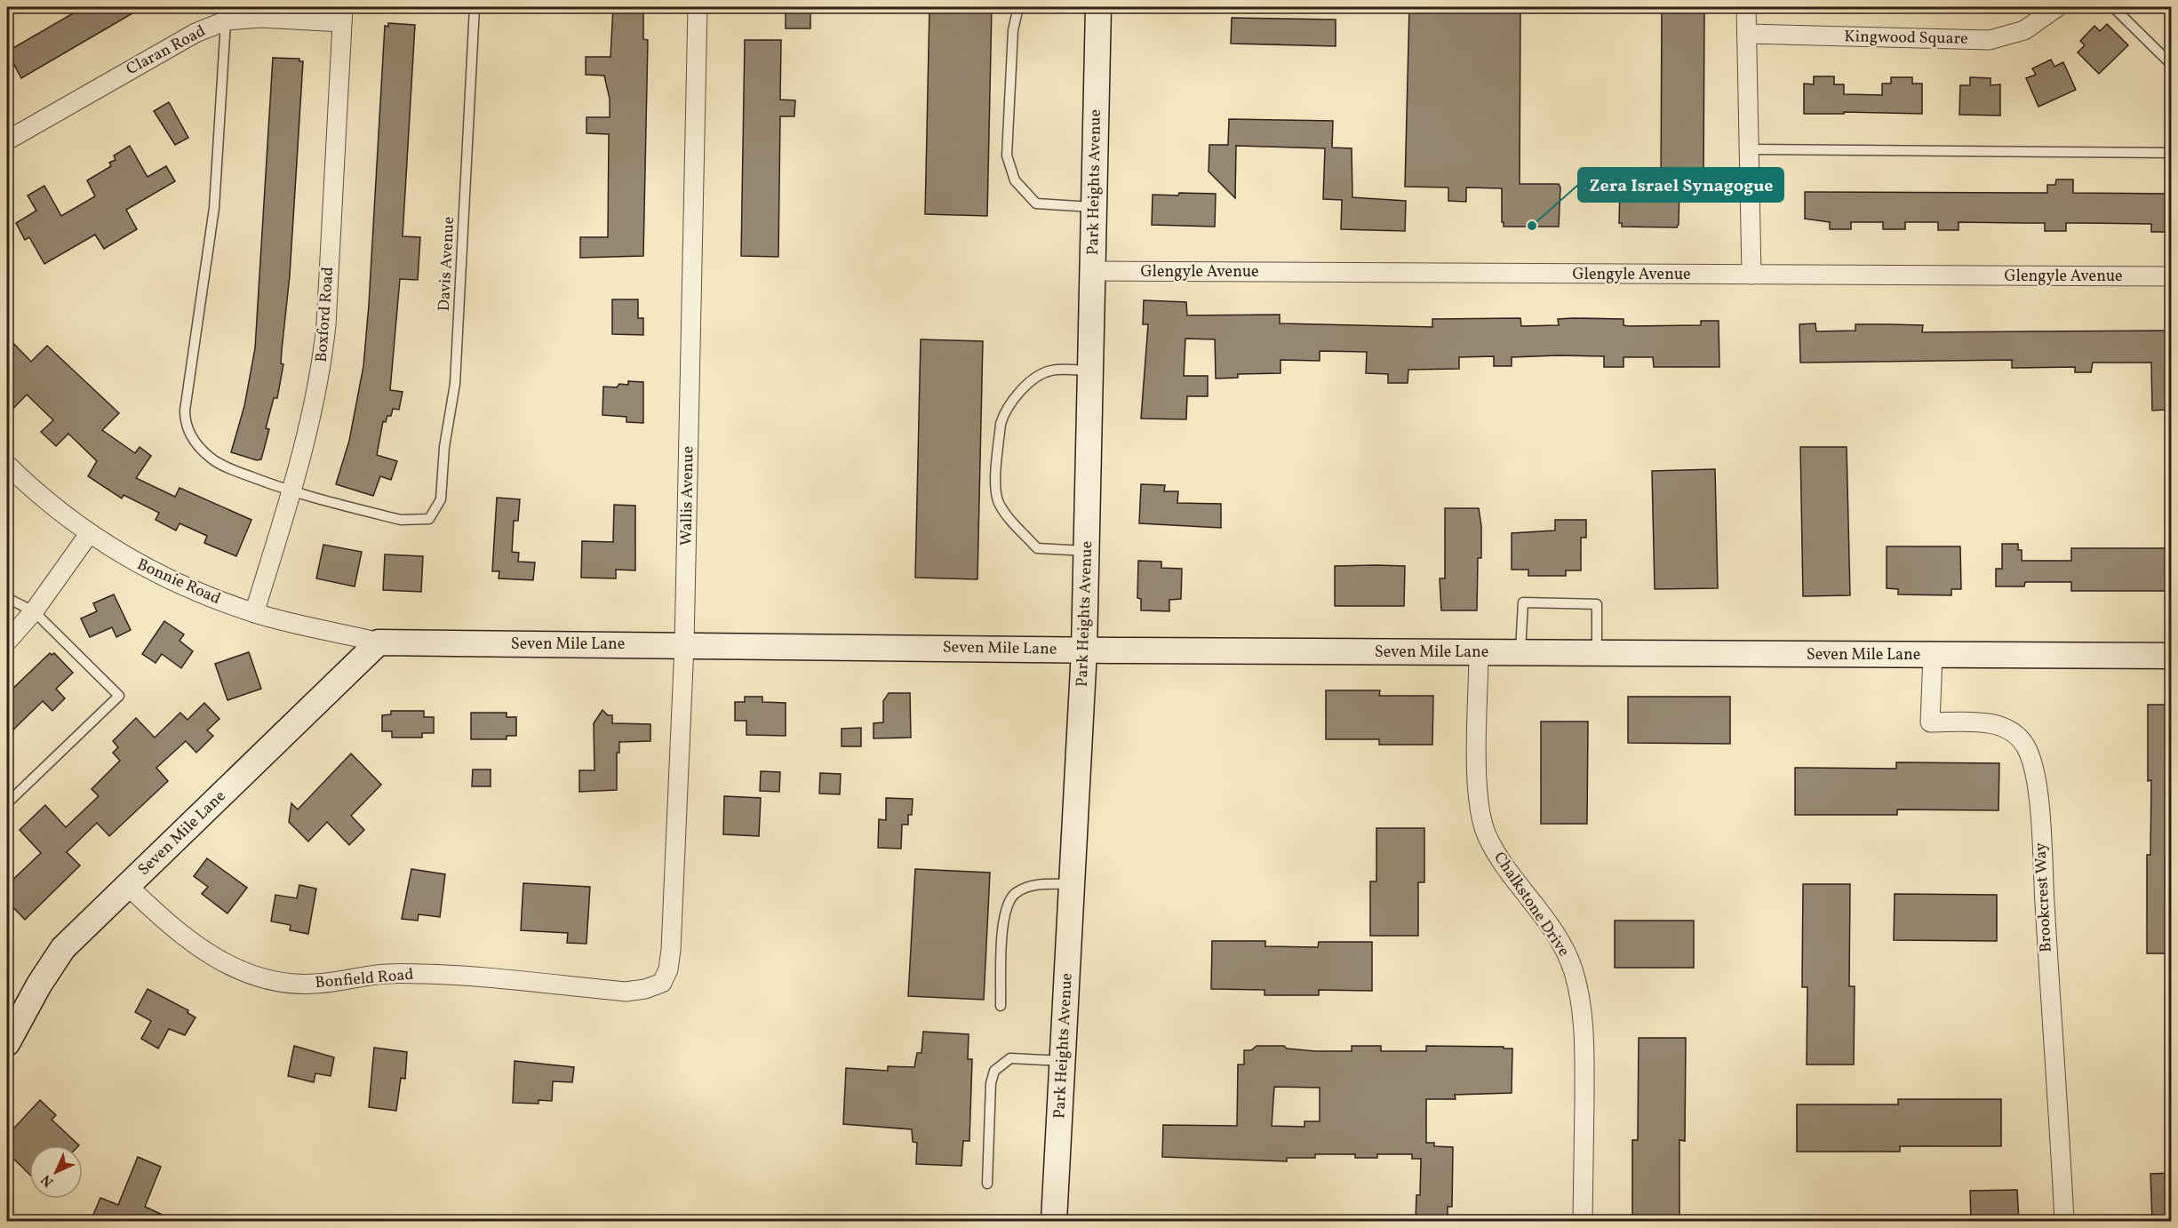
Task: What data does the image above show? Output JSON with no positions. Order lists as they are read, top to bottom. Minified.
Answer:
{"streets":{"street":["Kingwood Square","Claran Road","Park Heights Avenue","Glengyle Avenue","Boxford Road","Wallis Avenue","Bonnie Road","Seven Mile Lane","Brookcrest Way","Chalkstone Drive","Bonfield Road"],"lane":["Davis Avenue"]},"crossings":[["Claran Road","Boxford Road"],["Park Heights Avenue","Glengyle Avenue"],["Park Heights Avenue","Seven Mile Lane"],["Davis Avenue","Boxford Road"],["Boxford Road","Bonnie Road"],["Wallis Avenue","Seven Mile Lane"],["Wallis Avenue","Bonfield Road"],["Bonnie Road","Seven Mile Lane"],["Seven Mile Lane","Brookcrest Way"],["Seven Mile Lane","Chalkstone Drive"],["Seven Mile Lane","Bonfield Road"]],"places":["Zera Israel Synagogue"],"north":"bottom left"}
